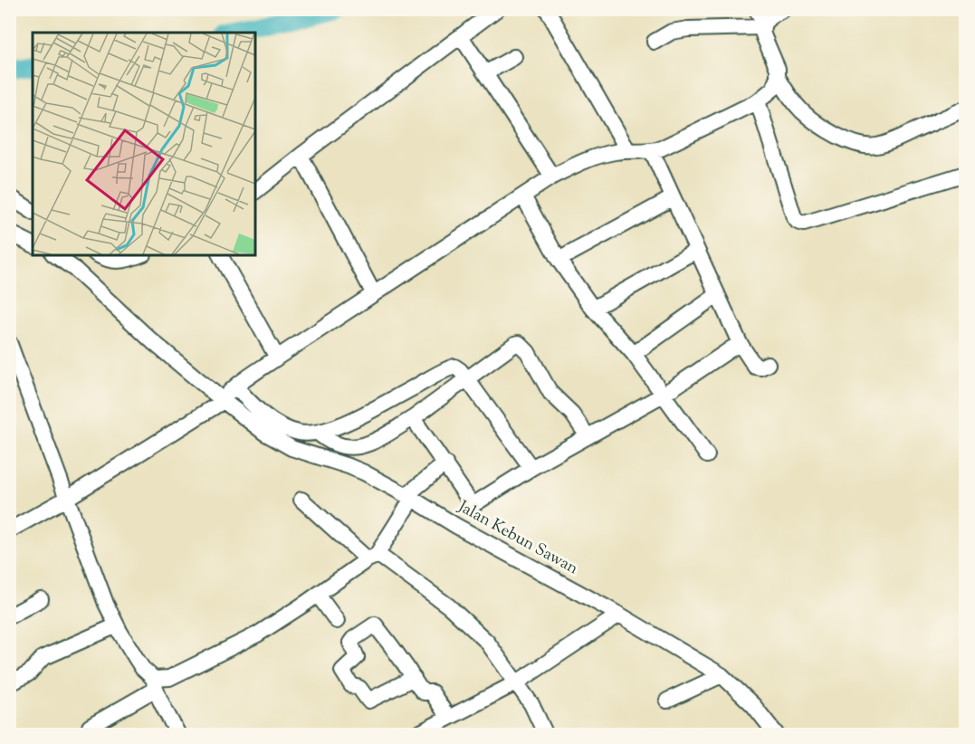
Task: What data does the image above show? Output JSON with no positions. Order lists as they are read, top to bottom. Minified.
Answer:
{"streets":{"street":["Jalan Kebun Sawan"]}}
